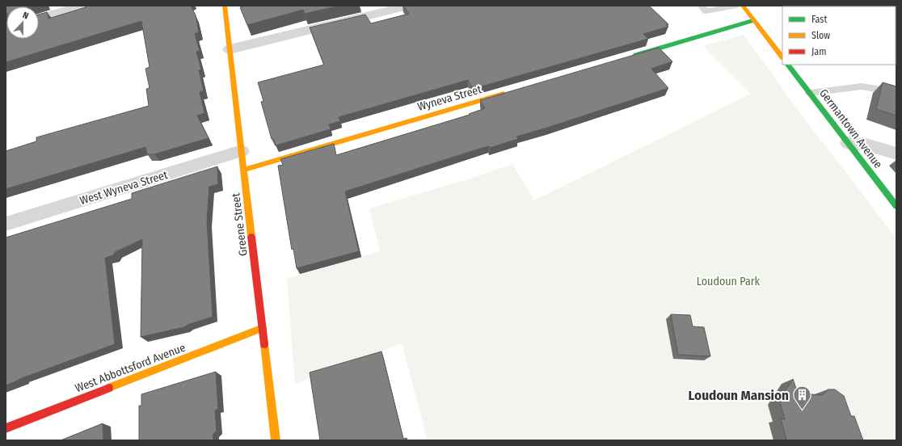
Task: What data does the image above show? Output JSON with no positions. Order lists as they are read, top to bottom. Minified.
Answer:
{"streets":{"street":["Wyneva Street","Germantown Avenue","West Wyneva Street","Greene Street","West Abbottsford Avenue"]},"crossings":[["Wyneva Street","Greene Street"],["West Wyneva Street","Greene Street"],["Greene Street","West Abbottsford Avenue"]],"parks":["Loudoun Park"],"places":{"building":["Loudoun Mansion"]},"legend":["Fast","Slow","Jam"],"north":"top"}
